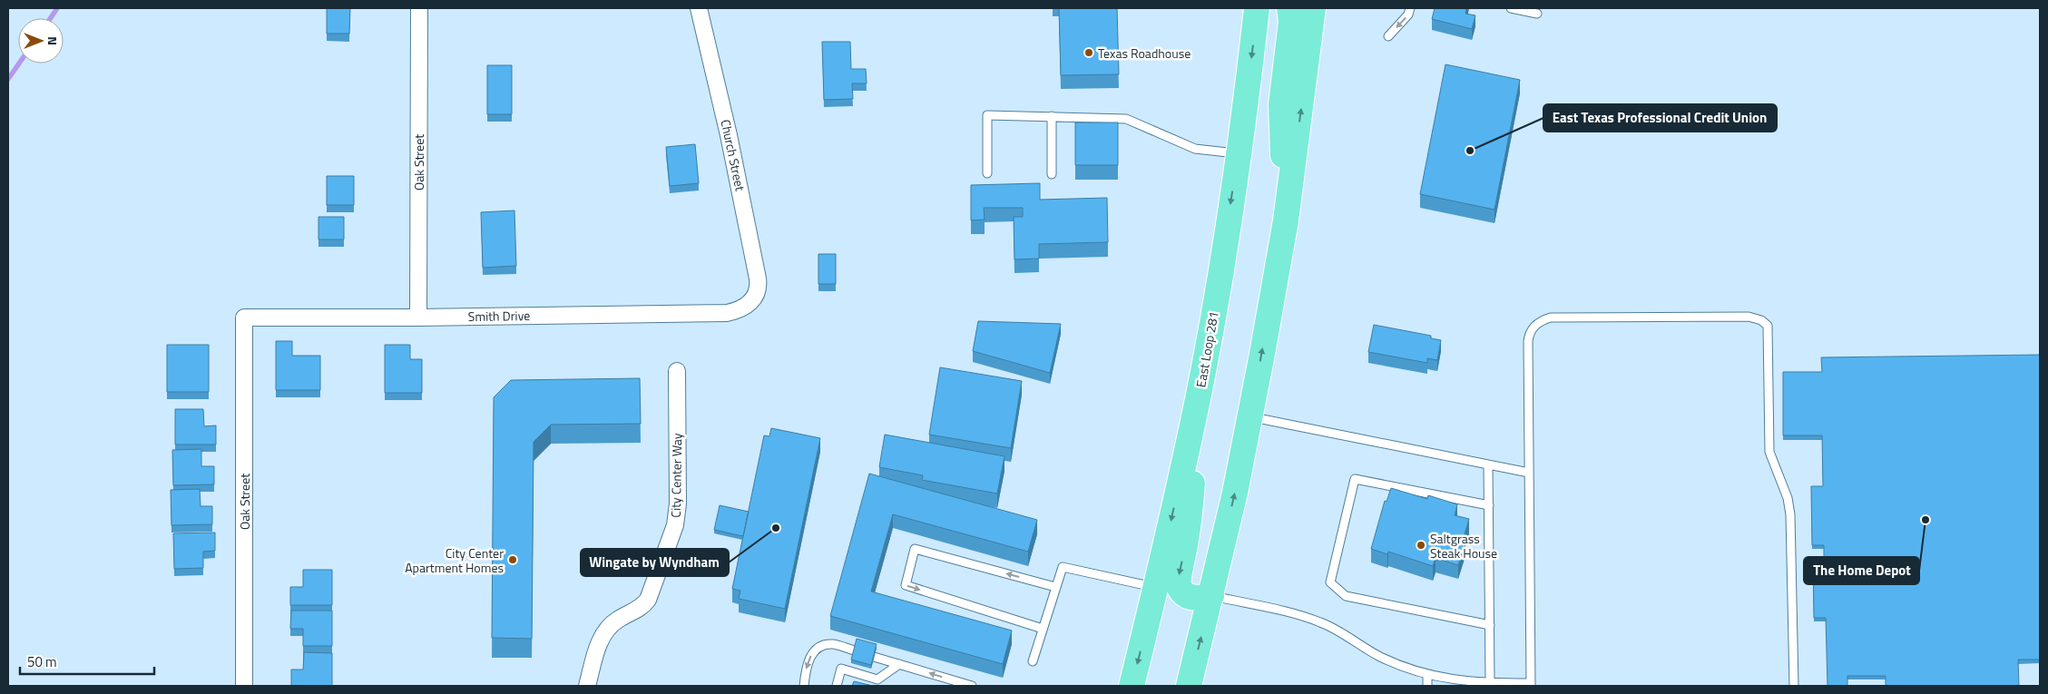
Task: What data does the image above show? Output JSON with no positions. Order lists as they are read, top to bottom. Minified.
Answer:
{"streets":{"highway":["East Loop 281"],"street":["Church Street","Oak Street","Smith Drive","City Center Way"]},"crossings":[["Church Street","Smith Drive"],["Oak Street","Smith Drive"]],"places":["Texas Roadhouse","East Texas Professional Credit Union","The Home Depot","Wingate by Wyndham","Saltgrass Steak House","City Center Apartment Homes"],"scale_bar":"50 m","north":"right"}
